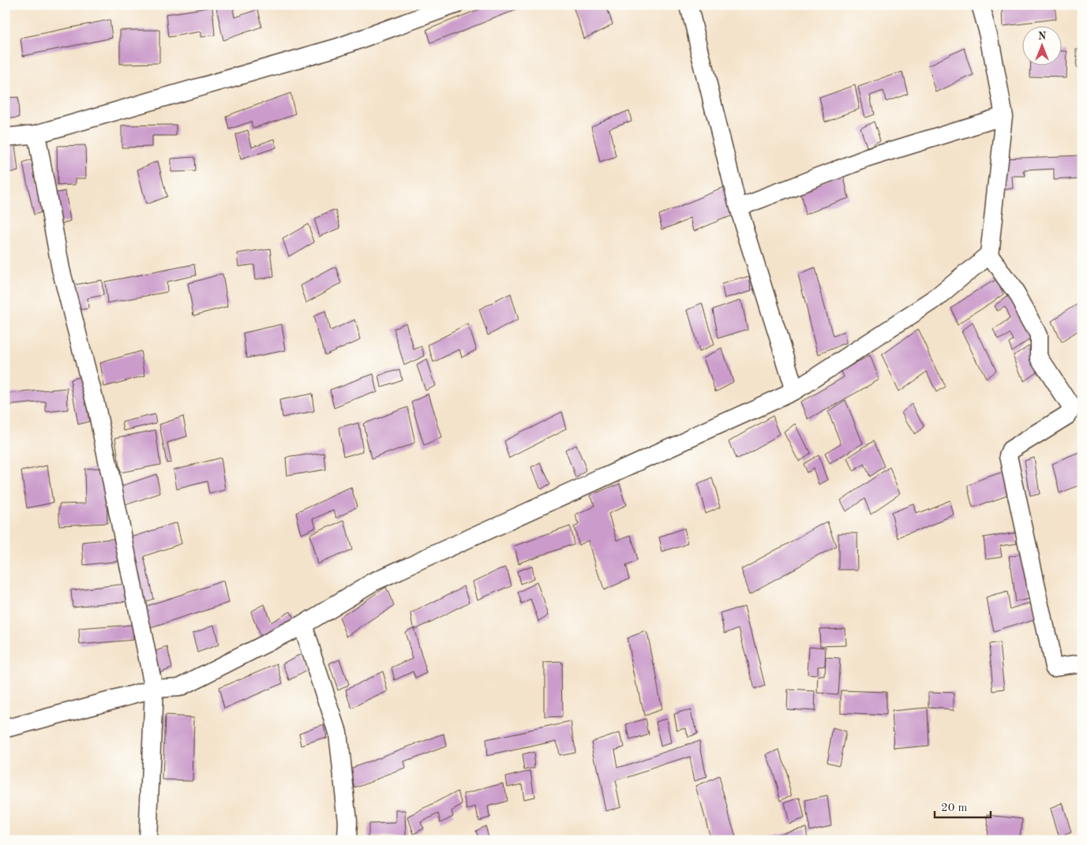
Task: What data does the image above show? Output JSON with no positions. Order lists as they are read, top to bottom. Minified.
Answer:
{"scale_bar":"20 m","north":"top"}
